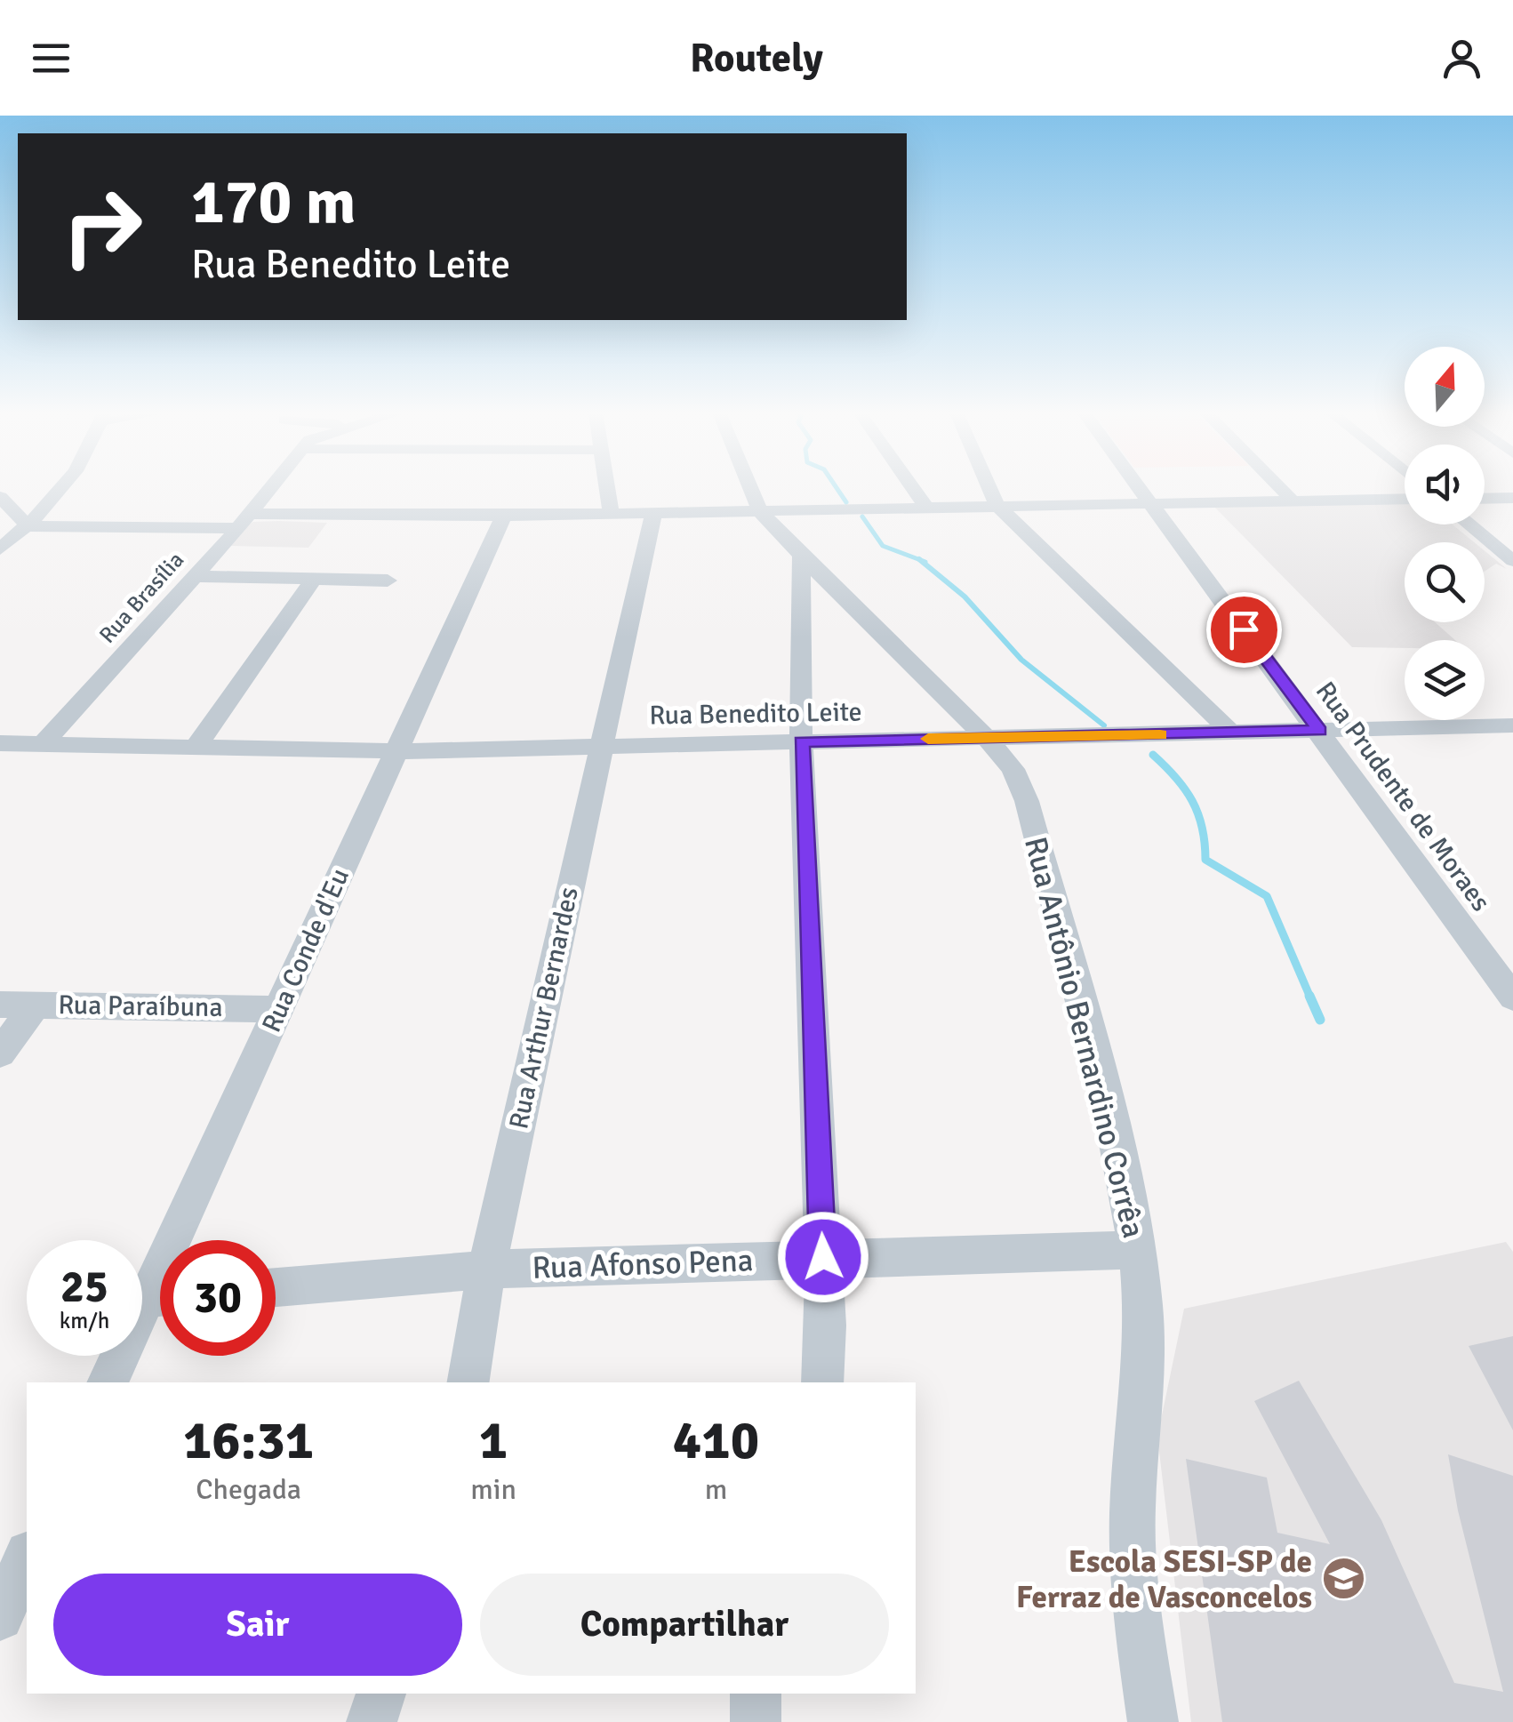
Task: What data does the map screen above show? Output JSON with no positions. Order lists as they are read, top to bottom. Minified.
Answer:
{"streets":{"street":["Rua Brasília","Rua Benedito Leite","Rua Prudente de Moraes","Rua Conde d'Eu","Rua Paraíbuna","Rua Arthur Bernardes","Rua Antônio Bernardino Corrêa","Rua Afonso Pena"]},"crossings":[["Rua Brasília","Rua Benedito Leite"],["Rua Benedito Leite","Rua Prudente de Moraes"],["Rua Benedito Leite","Rua Conde d'Eu"],["Rua Benedito Leite","Rua Arthur Bernardes"],["Rua Benedito Leite","Rua Antônio Bernardino Corrêa"],["Rua Conde d'Eu","Rua Paraíbuna"],["Rua Arthur Bernardes","Rua Afonso Pena"],["Rua Antônio Bernardino Corrêa","Rua Afonso Pena"]],"places":{"school or university":["Escola SESI-SP de Ferraz de Vasconcelos"]},"north":"top","page":{"header":"Routely","turn":["170 m","Rua Benedito Leite"],"speed":"25 km/h","limit":"30","eta":["16:31","Chegada","1","min","410","m"],"buttons":["Sair","Compartilhar"]}}
